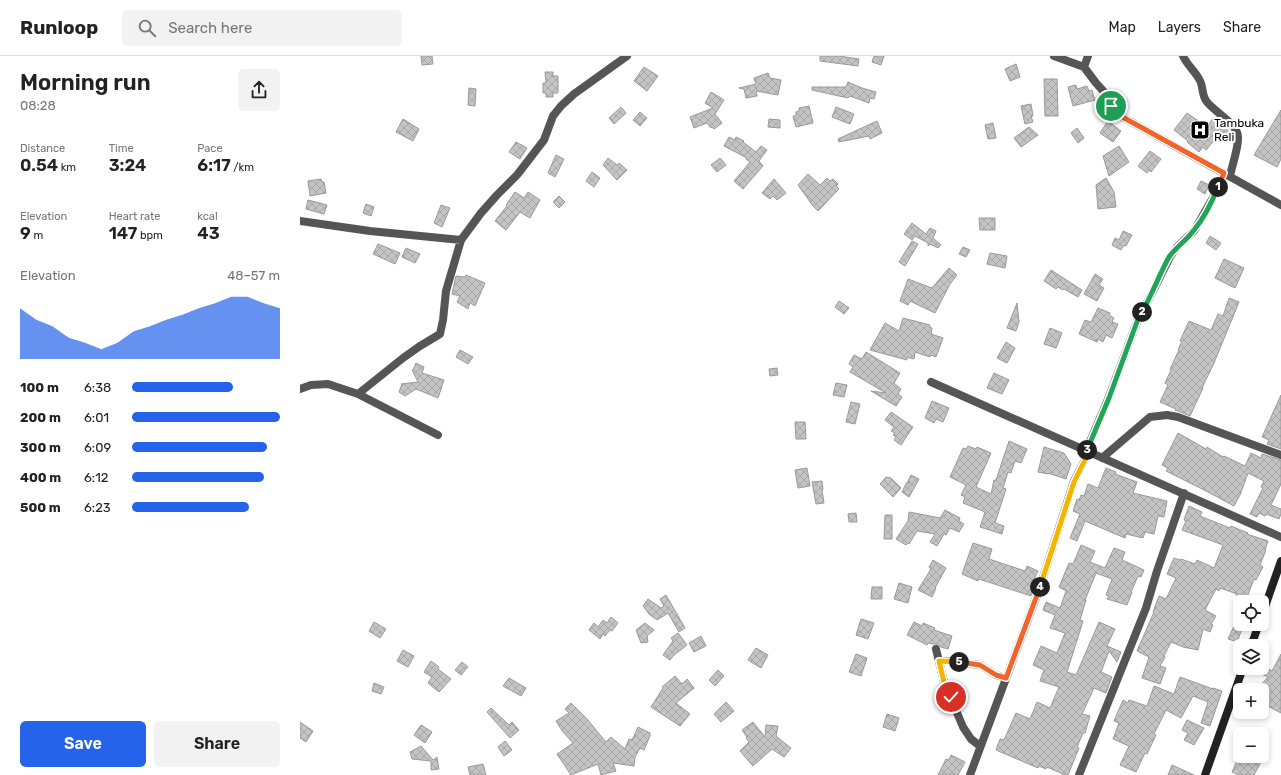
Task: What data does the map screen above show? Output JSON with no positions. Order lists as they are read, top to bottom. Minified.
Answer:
{"places":{"hospital":["Tambuka Reli"]},"page":{"header":"Runloop","search":"Search here","nav":["Map","Layers","Share"],"heading":["Morning run","08:28"],"stats":[["Distance","0.54 km"],["Time","3:24"],["Pace","6:17 /km"],["Elevation","9 m"],["Heart rate","147 bpm"],["kcal","43"]],"pins":["1","2","3","4","5"],"chart":["Elevation","48–57 m"],"list":[{"name":"100 m","note":"6:38"},{"name":"200 m","note":"6:01"},{"name":"300 m","note":"6:09"},{"name":"400 m","note":"6:12"},{"name":"500 m","note":"6:23"}],"map_buttons":["+","−"],"buttons":["Save","Share"]}}
